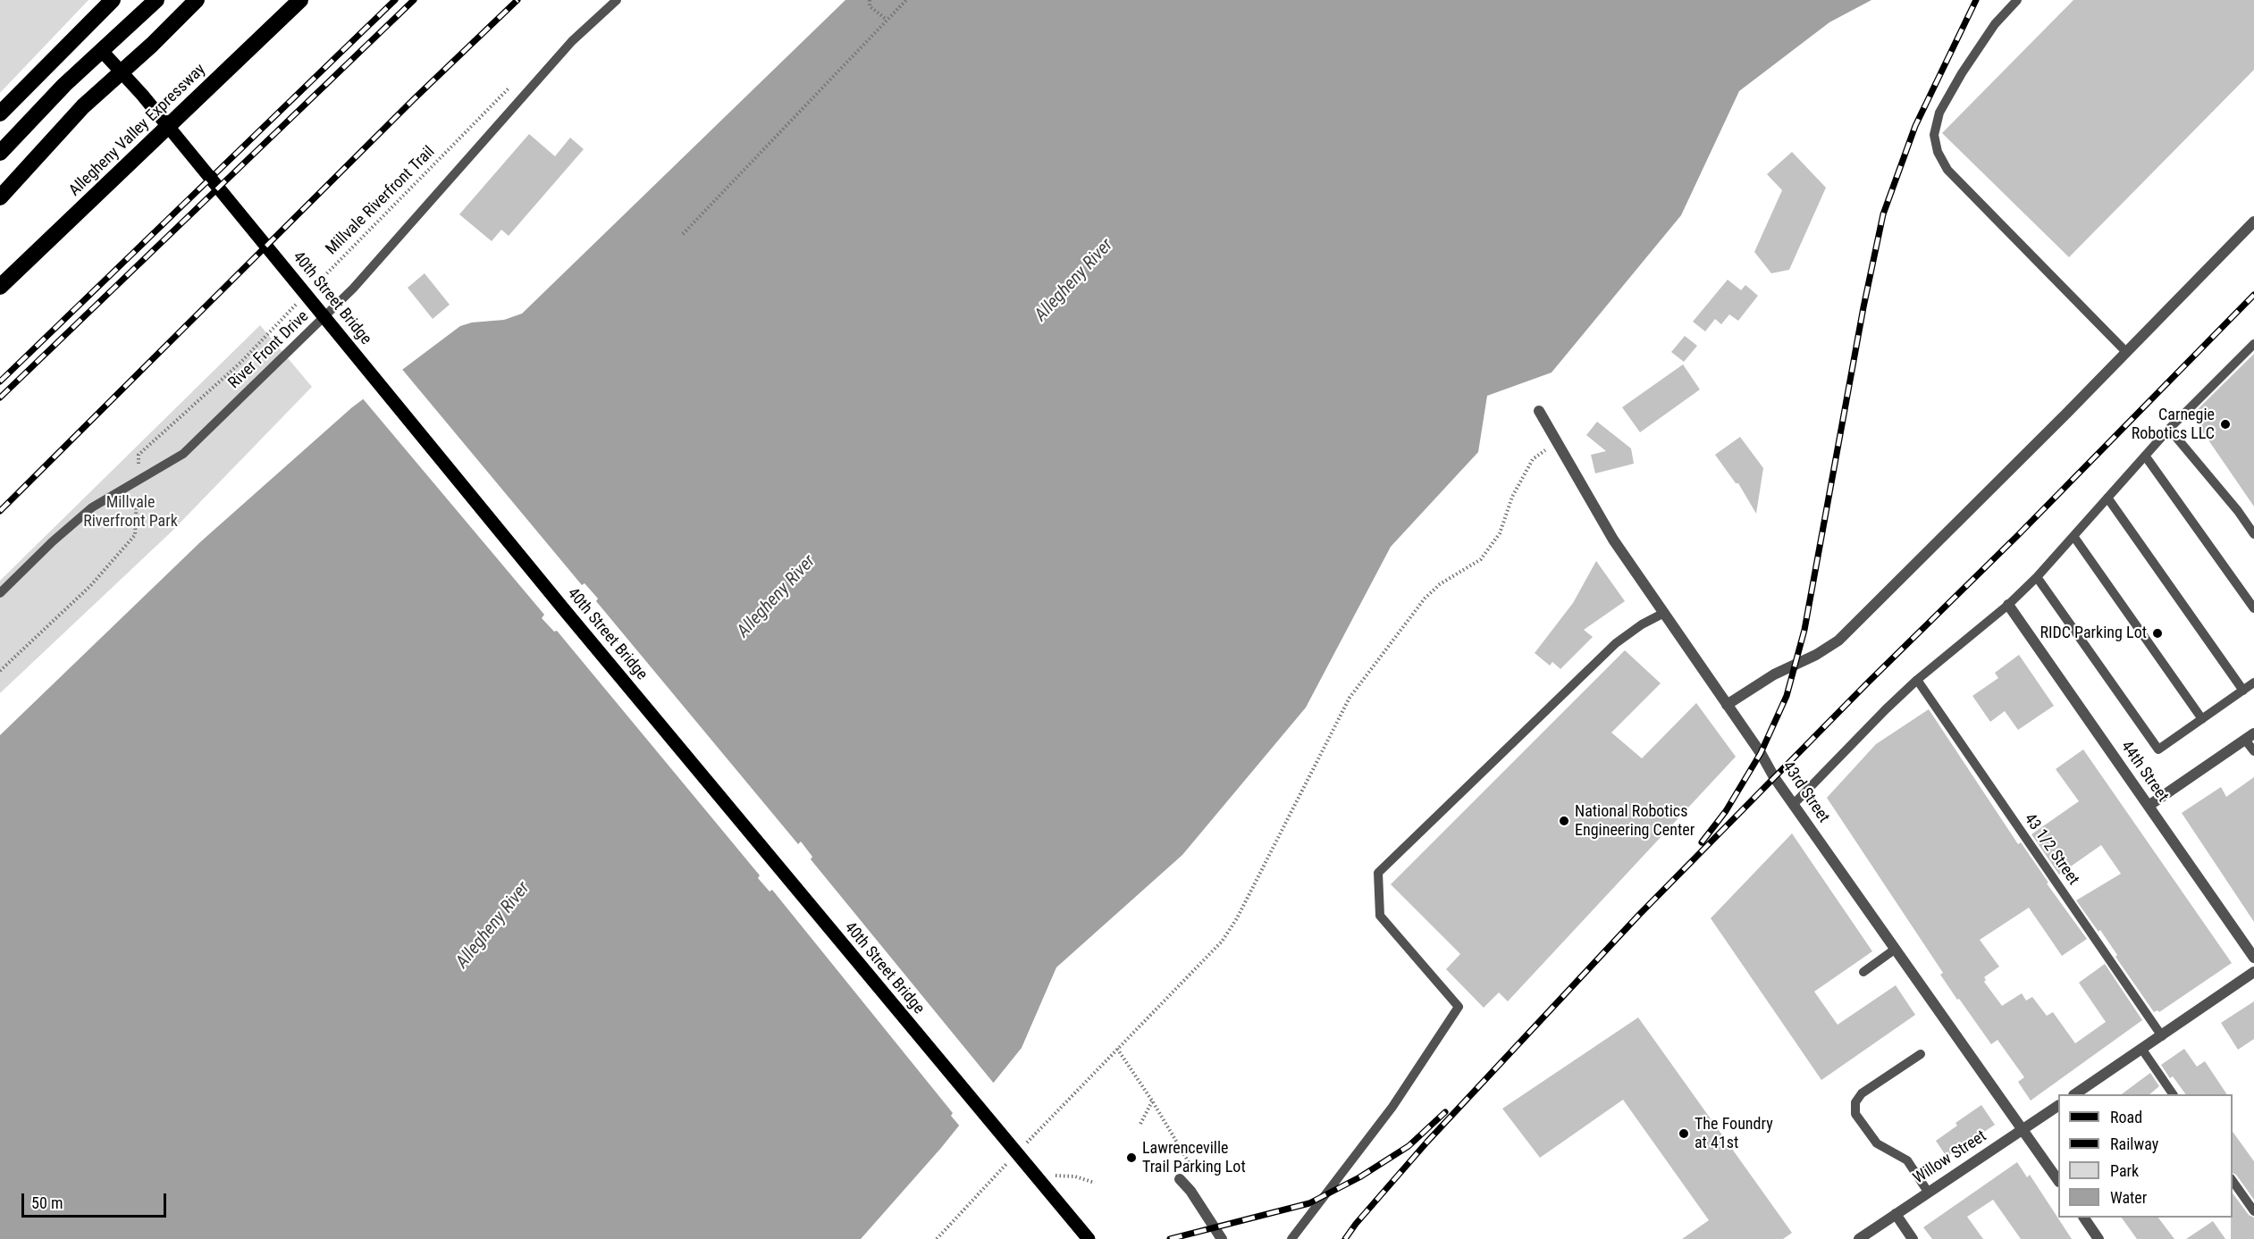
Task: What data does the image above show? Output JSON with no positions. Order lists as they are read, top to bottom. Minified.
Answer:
{"streets":{"highway":["Allegheny Valley Expressway"],"main road":["40th Street Bridge"],"street":["44th Street","43rd Street","Willow Street"],"lane":["River Front Drive","43 1/2 Street"],"path":["Millvale Riverfront Trail"]},"crossings":[["43rd Street","Willow Street"]],"water":["Allegheny River"],"parks":["Millvale Riverfront Park"],"places":["Carnegie Robotics LLC","RIDC Parking Lot","National Robotics Engineering Center","The Foundry at 41st","Lawrenceville Trail Parking Lot"],"legend":["Road","Railway","Park","Water"],"scale_bar":"50 m"}
